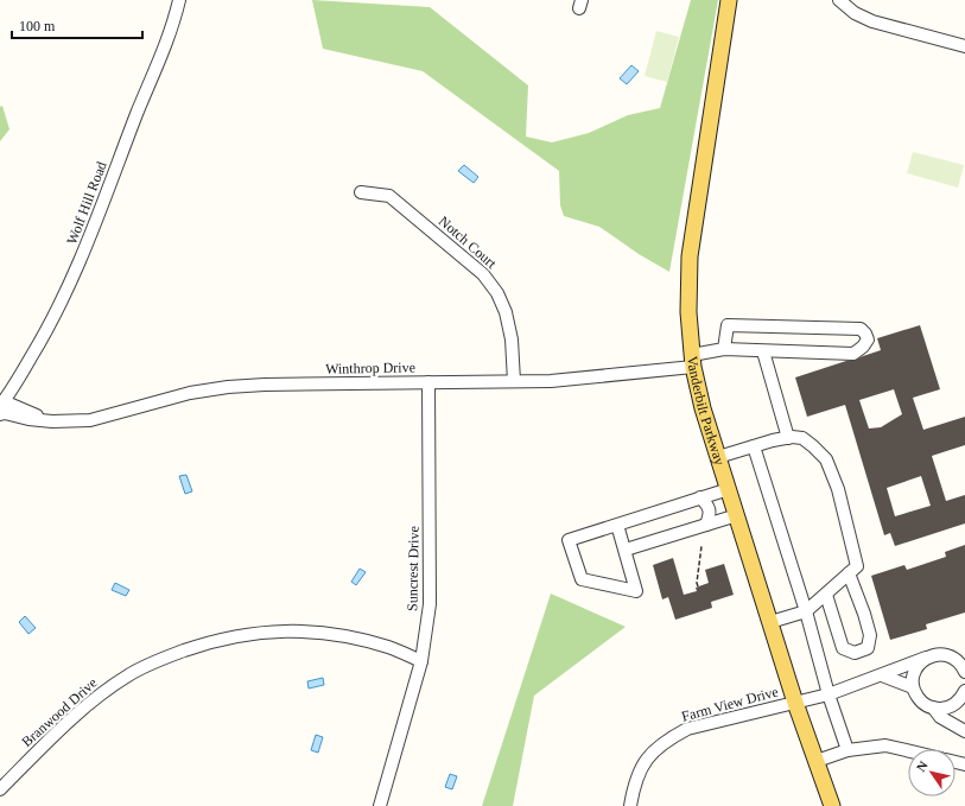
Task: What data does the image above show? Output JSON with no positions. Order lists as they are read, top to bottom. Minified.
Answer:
{"streets":{"main road":["Vanderbilt Parkway"],"street":["Wolf Hill Road","Notch Court","Winthrop Drive","Suncrest Drive","Farm View Drive","Branwood Drive"]},"crossings":[["Wolf Hill Road","Winthrop Drive"],["Notch Court","Winthrop Drive"],["Winthrop Drive","Vanderbilt Parkway"],["Winthrop Drive","Suncrest Drive"],["Vanderbilt Parkway","Farm View Drive"],["Suncrest Drive","Branwood Drive"]],"scale_bar":"100 m","north":"top left"}
